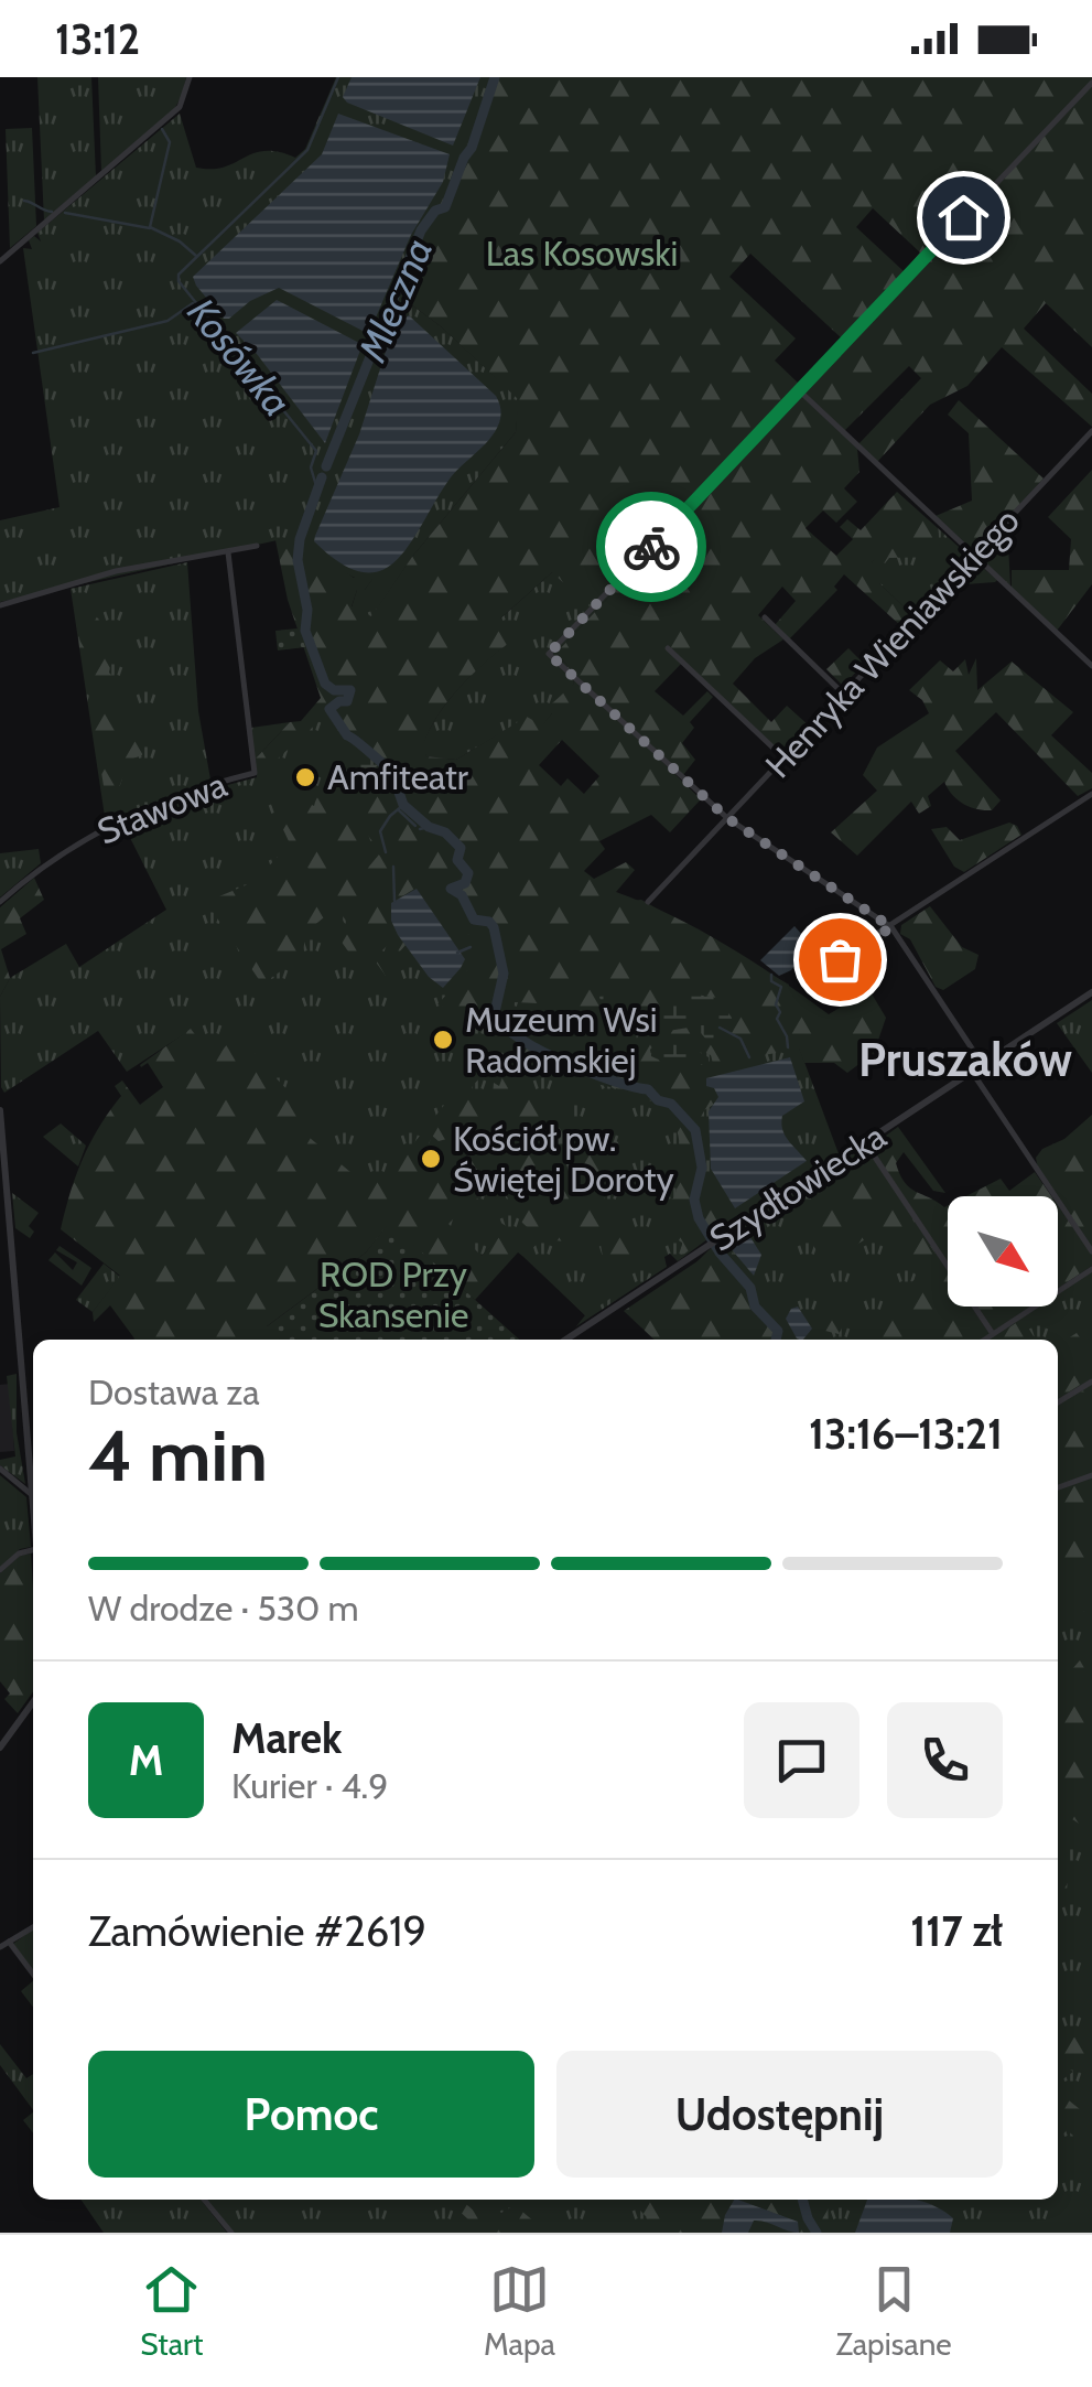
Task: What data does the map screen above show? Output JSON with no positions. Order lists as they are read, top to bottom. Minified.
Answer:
{"streets":{"street":["Henryka Wieniawskiego","Stawowa","Szydłowiecka"]},"districts":["Pruszaków"],"water":["Mleczna","Kosówka"],"parks":["Las Kosowski","ROD Przy Skansenie"],"places":["Amfiteatr","Muzeum Wsi Radomskiej","Kościół pw. Świętej Doroty"],"north":"bottom right","page":{"status":"13:12","heading":["4 min","Dostawa za","13:16–13:21"],"panel":["Marek","Kurier · 4.9","Zamówienie #2619","117 zł"],"bar":"W drodze · 530 m","round":"M","buttons":["Pomoc","Udostępnij"],"tabs":["Start","Mapa","Zapisane"]}}
